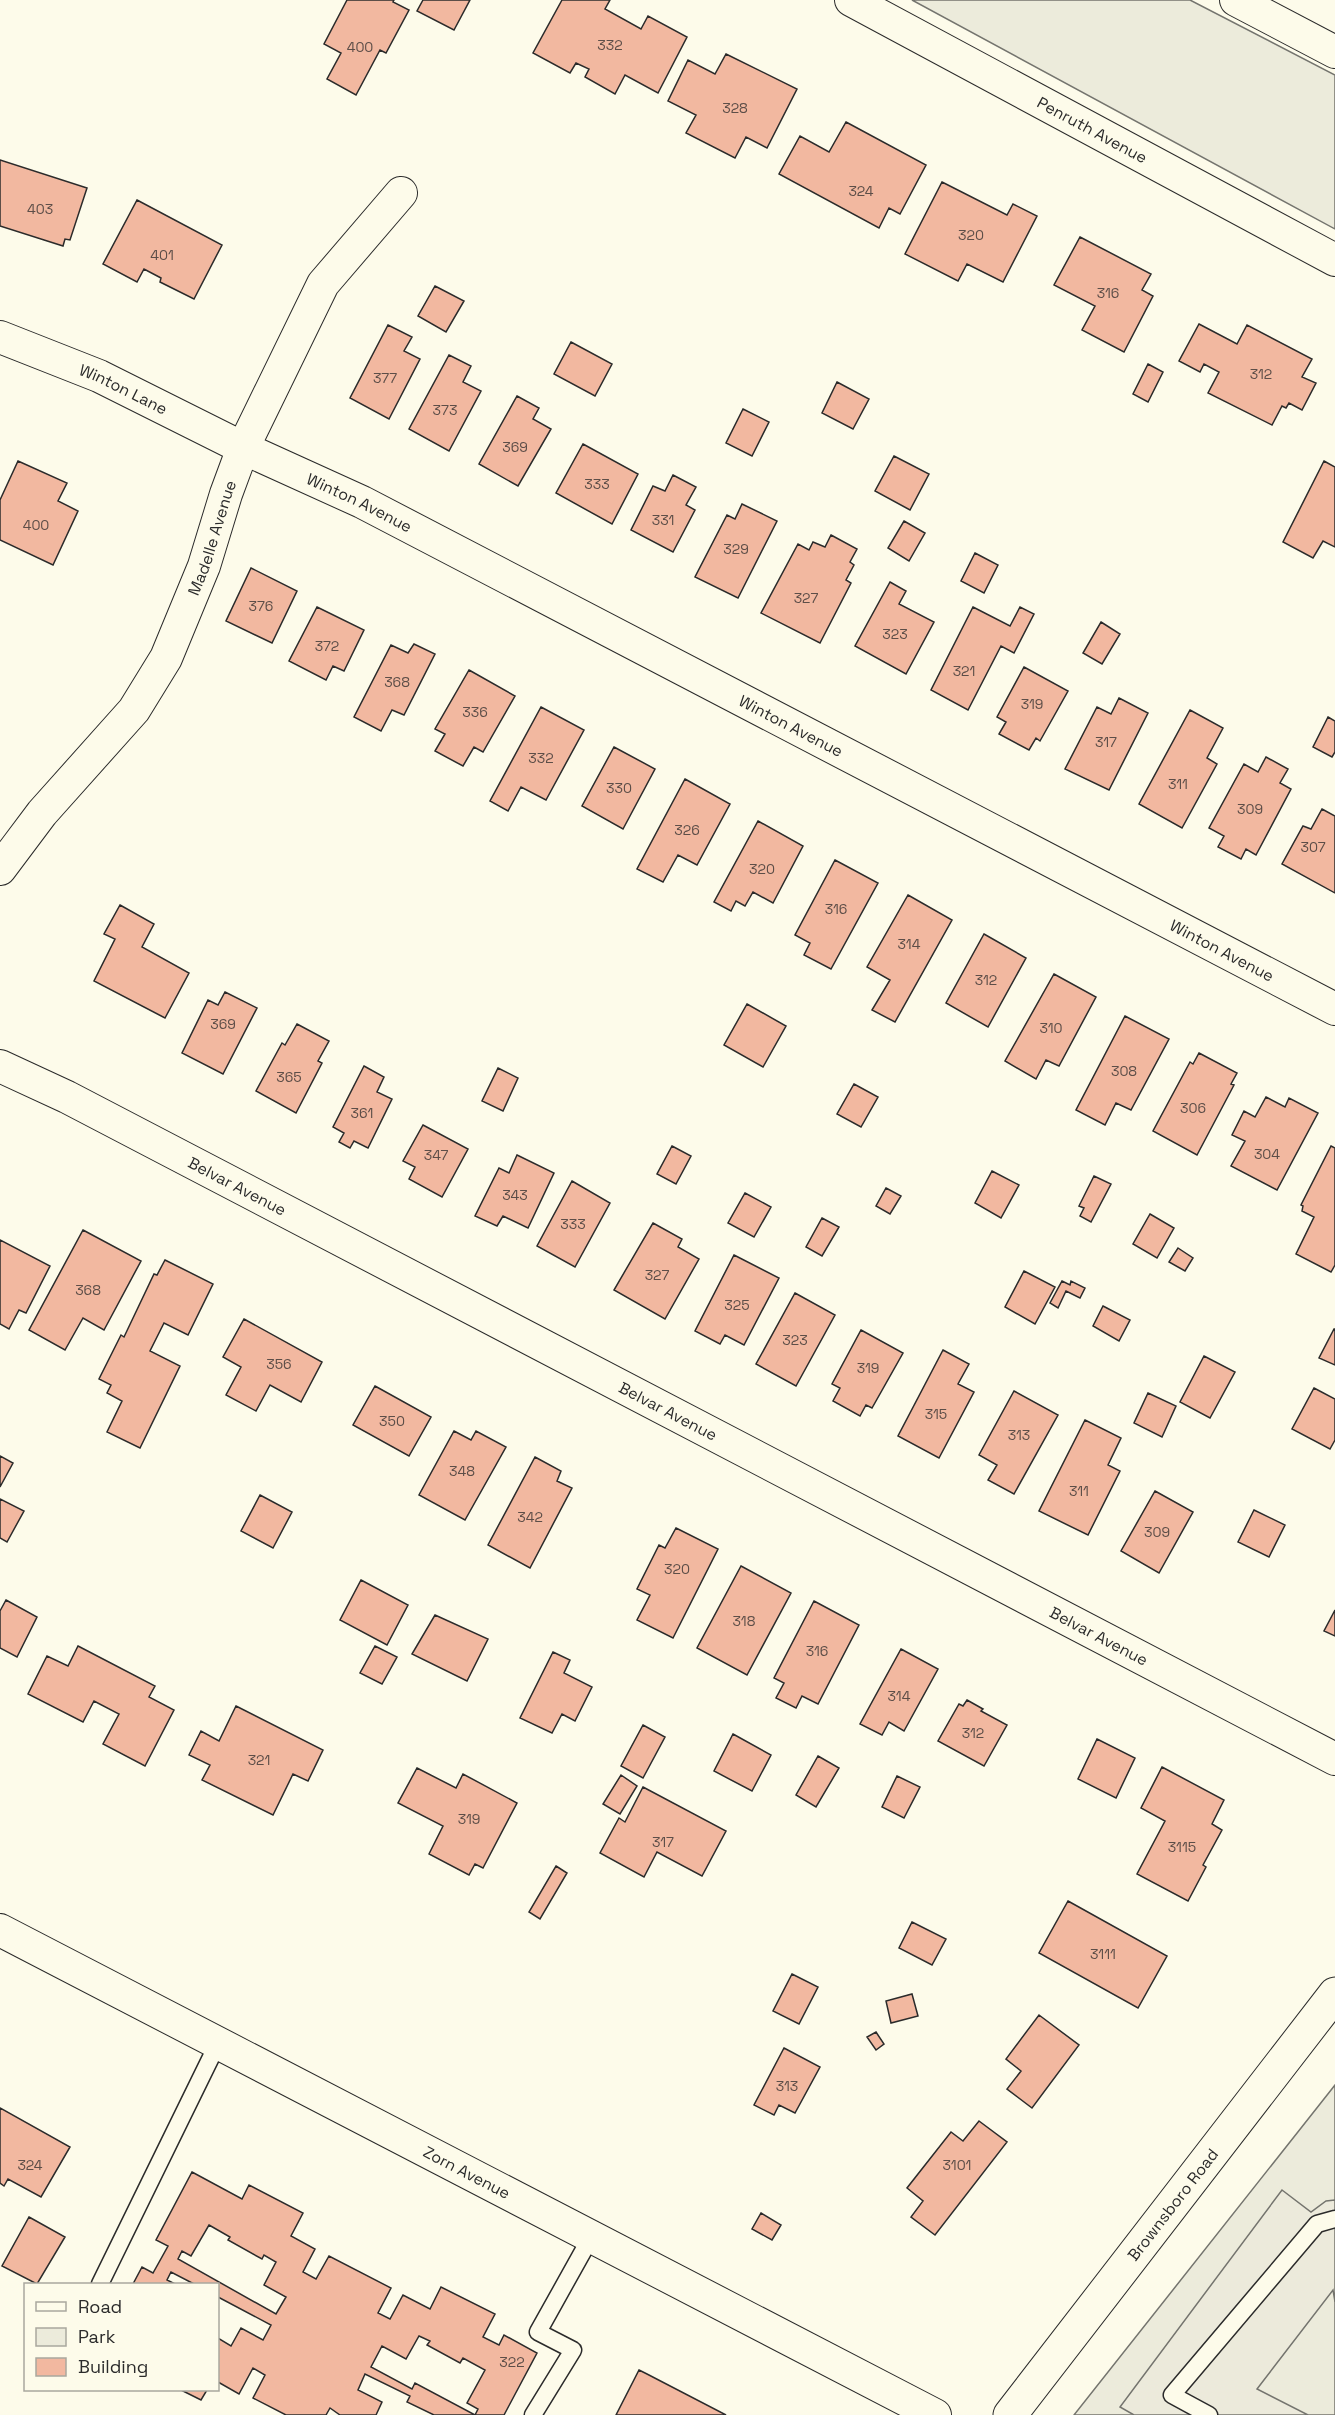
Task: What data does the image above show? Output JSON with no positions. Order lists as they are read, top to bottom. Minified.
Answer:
{"streets":{"main road":["Brownsboro Road"],"street":["Penruth Avenue","Winton Lane","Winton Avenue","Madelle Avenue","Belvar Avenue","Zorn Avenue"]},"crossings":[["Winton Lane","Winton Avenue"],["Winton Lane","Madelle Avenue"],["Winton Avenue","Madelle Avenue"]],"house_numbers":["332","400","328","324","403","320","401","316","312","377","373","369","333","331","400","329","327","376","323","372","321","368","319","336","317","332","311","330","309","326","307","320","316","314","312","369","310","308","365","306","361","304","347","343","333","327","368","325","323","356","319","315","350","313","348","311","342","309","320","318","316","314","312","321","319","317","3115","3111","313","324","3101","322"],"legend":["Road","Park","Building"]}
